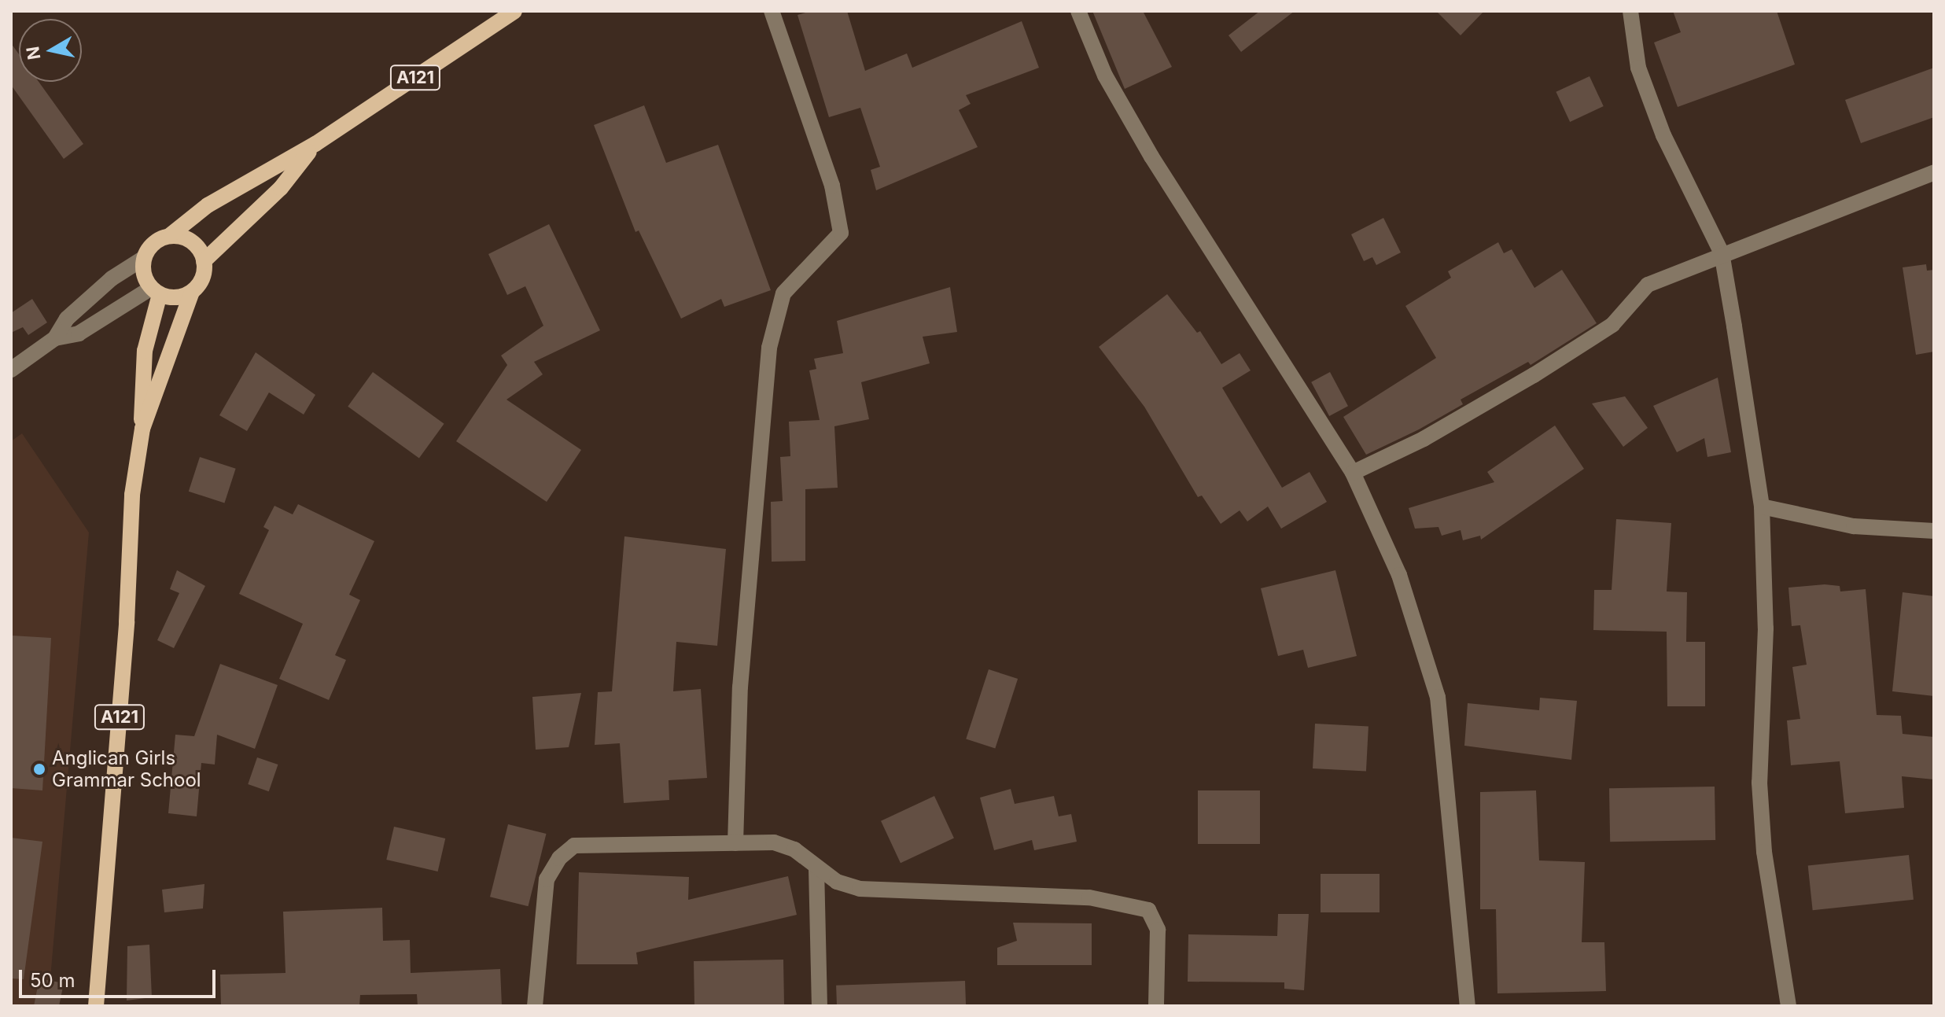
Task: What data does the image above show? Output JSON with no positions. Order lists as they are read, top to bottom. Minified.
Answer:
{"streets":{"main road":["A121"]},"places":["Anglican Girls Grammar School"],"scale_bar":"50 m","north":"left"}
